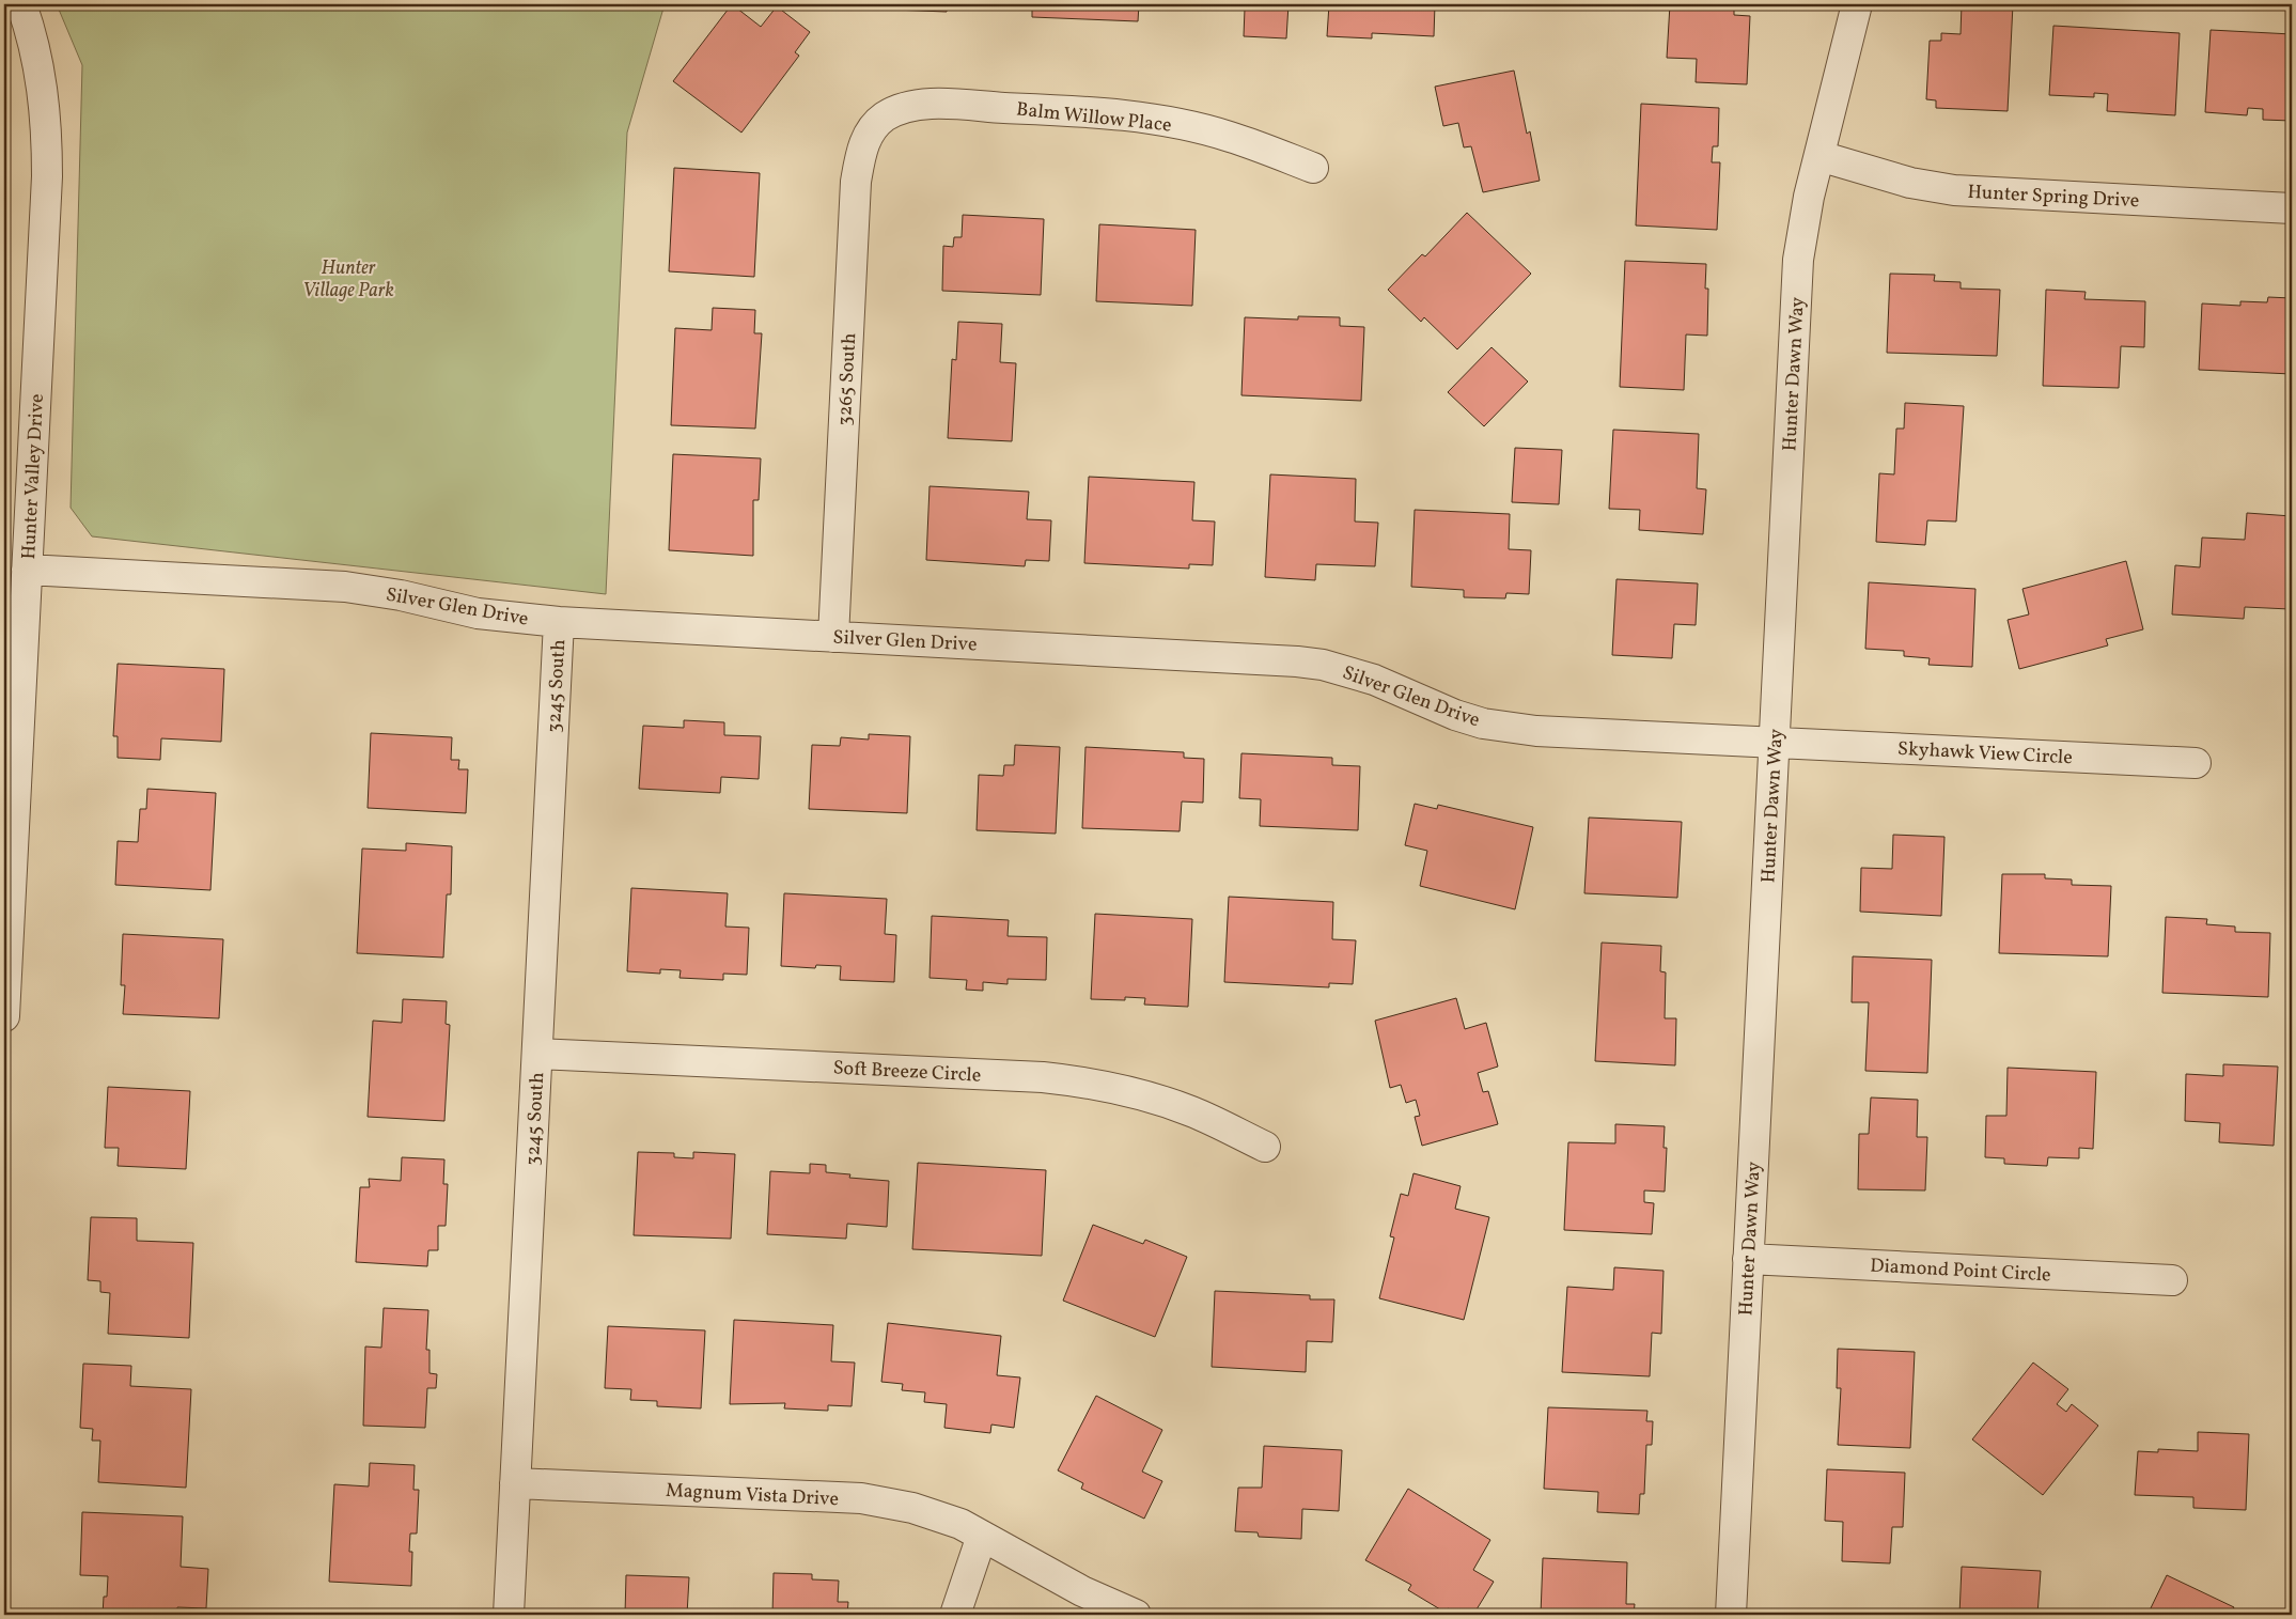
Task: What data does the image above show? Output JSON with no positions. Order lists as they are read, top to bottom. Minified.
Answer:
{"streets":{"street":["Balm Willow Place","Hunter Spring Drive","Hunter Dawn Way","3265 South","Hunter Valley Drive","Silver Glen Drive","3245 South","Skyhawk View Circle","Soft Breeze Circle","Diamond Point Circle","Magnum Vista Drive"]},"crossings":[["Balm Willow Place","3265 South"],["Hunter Spring Drive","Hunter Dawn Way"],["Hunter Dawn Way","Silver Glen Drive"],["Hunter Dawn Way","Skyhawk View Circle"],["Hunter Dawn Way","Diamond Point Circle"],["3265 South","Silver Glen Drive"],["Hunter Valley Drive","Silver Glen Drive"],["Silver Glen Drive","3245 South"],["Silver Glen Drive","Skyhawk View Circle"],["3245 South","Soft Breeze Circle"],["3245 South","Magnum Vista Drive"]],"parks":["Hunter Village Park"]}
